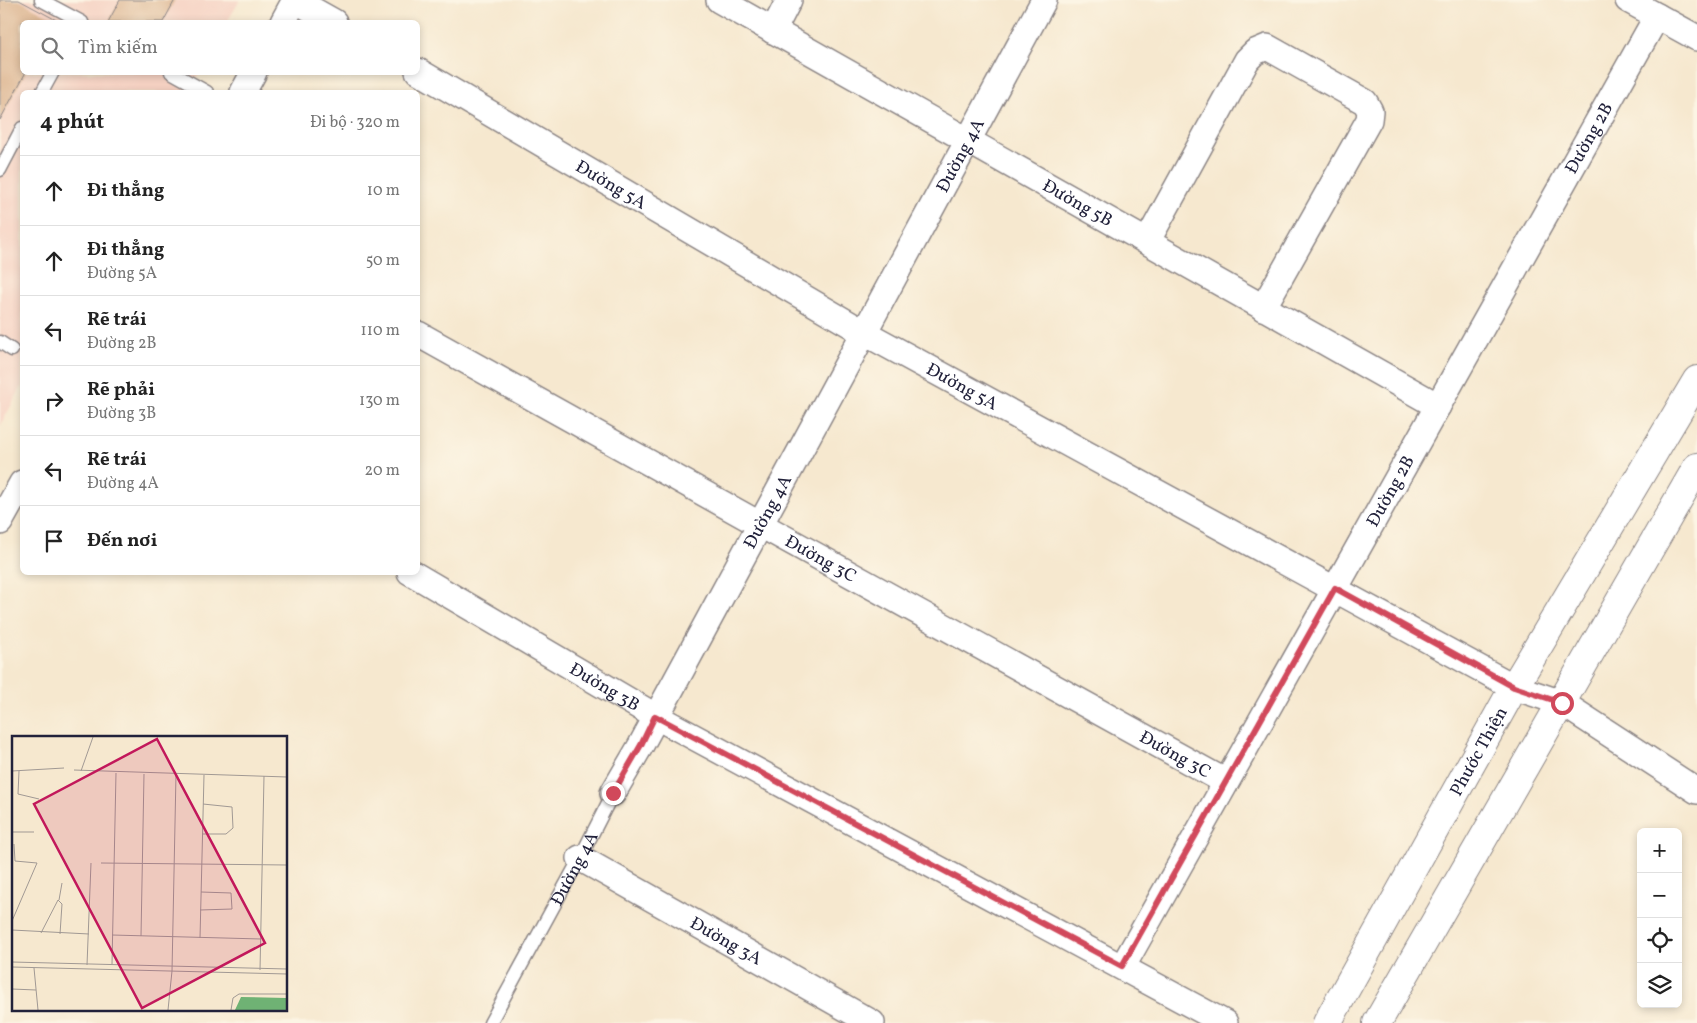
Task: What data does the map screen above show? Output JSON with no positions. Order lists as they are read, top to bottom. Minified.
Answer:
{"streets":{"street":["Đường 2B","Đường 4A","Đường 5A","Đường 5B","Đường 3C","Đường 3B","Phước Thiện","Đường 3A"]},"crossings":[["Đường 2B","Đường 5A"],["Đường 2B","Đường 5B"],["Đường 2B","Đường 3C"],["Đường 2B","Đường 3B"],["Đường 4A","Đường 5A"],["Đường 4A","Đường 5B"],["Đường 4A","Đường 3C"],["Đường 4A","Đường 3B"],["Đường 4A","Đường 3A"],["Đường 5A","Phước Thiện"]],"page":{"search":"Tìm kiếm","heading":["4 phút","Đi bộ · 320 m"],"list":[["Đi thẳng","10 m"],["Đi thẳng","Đường 5A","50 m"],["Rẽ trái","Đường 2B","110 m"],["Rẽ phải","Đường 3B","130 m"],["Rẽ trái","Đường 4A","20 m"],"Đến nơi"],"map_buttons":["+","−"]}}
